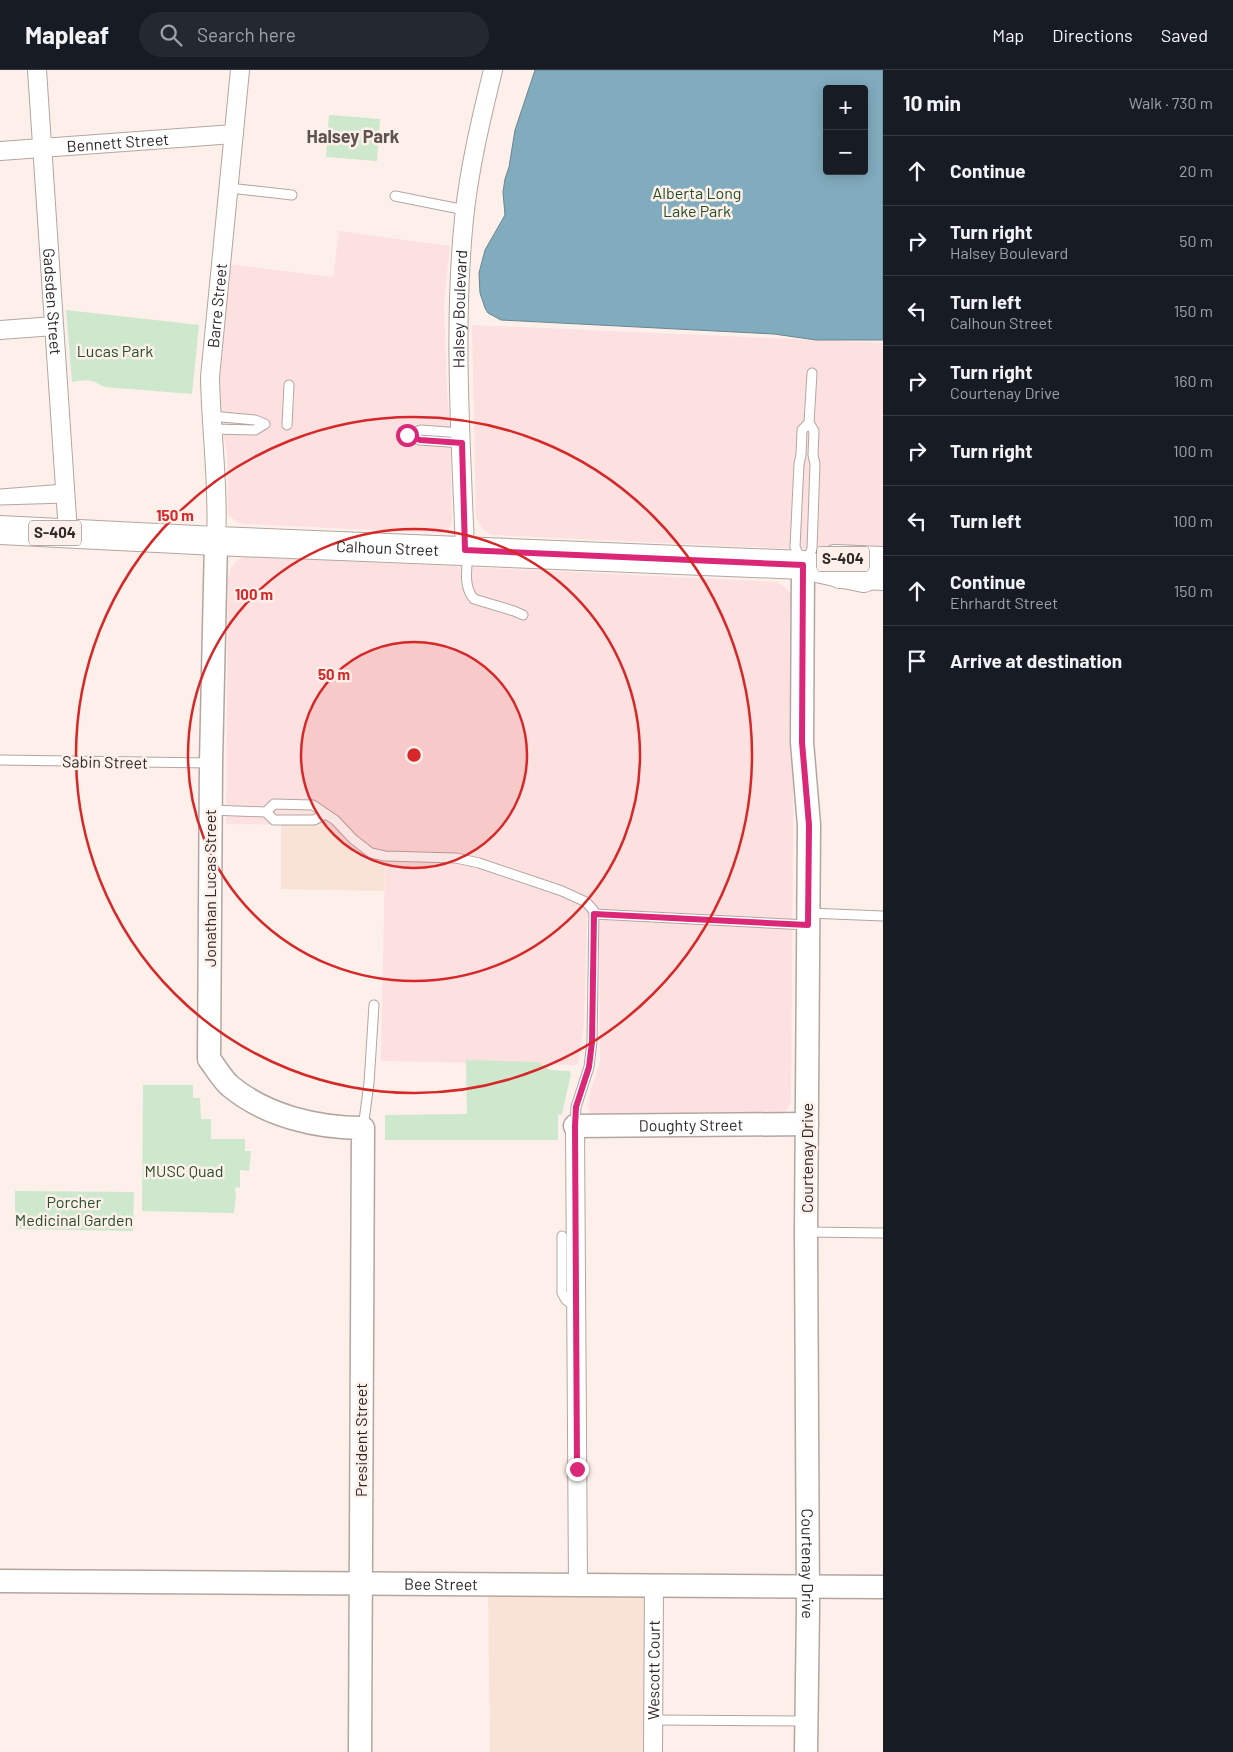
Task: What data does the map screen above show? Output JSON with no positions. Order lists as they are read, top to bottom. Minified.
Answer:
{"streets":{"main road":["S-404","Calhoun Street"],"street":["Bennett Street","Gadsden Street","Barre Street","Halsey Boulevard","Jonathan Lucas Street","Doughty Street","Courtenay Drive","President Street","Bee Street","Wescott Court"],"lane":["Sabin Street"]},"crossings":[["Bennett Street","Gadsden Street"],["Bennett Street","Barre Street"],["Gadsden Street","Calhoun Street"],["Barre Street","Calhoun Street"],["Barre Street","Jonathan Lucas Street"],["Halsey Boulevard","Calhoun Street"],["Calhoun Street","Jonathan Lucas Street"],["Calhoun Street","Courtenay Drive"],["Sabin Street","Jonathan Lucas Street"],["Jonathan Lucas Street","President Street"],["Doughty Street","Courtenay Drive"],["Courtenay Drive","Bee Street"],["President Street","Bee Street"],["Bee Street","Wescott Court"]],"districts":["Halsey Park"],"parks":["Alberta Long Lake Park","Lucas Park","MUSC Quad","Porcher Medicinal Garden"],"page":{"header":"Mapleaf","search":"Search here","nav":["Map","Directions","Saved"],"heading":["10 min","Walk · 730 m"],"map_buttons":["+","−"],"list":[["Continue","20 m"],["Turn right","Halsey Boulevard","50 m"],["Turn left","Calhoun Street","150 m"],["Turn right","Courtenay Drive","160 m"],["Turn right","100 m"],["Turn left","100 m"],["Continue","Ehrhardt Street","150 m"],"Arrive at destination"]},"rings":["150 m","100 m","50 m"]}
